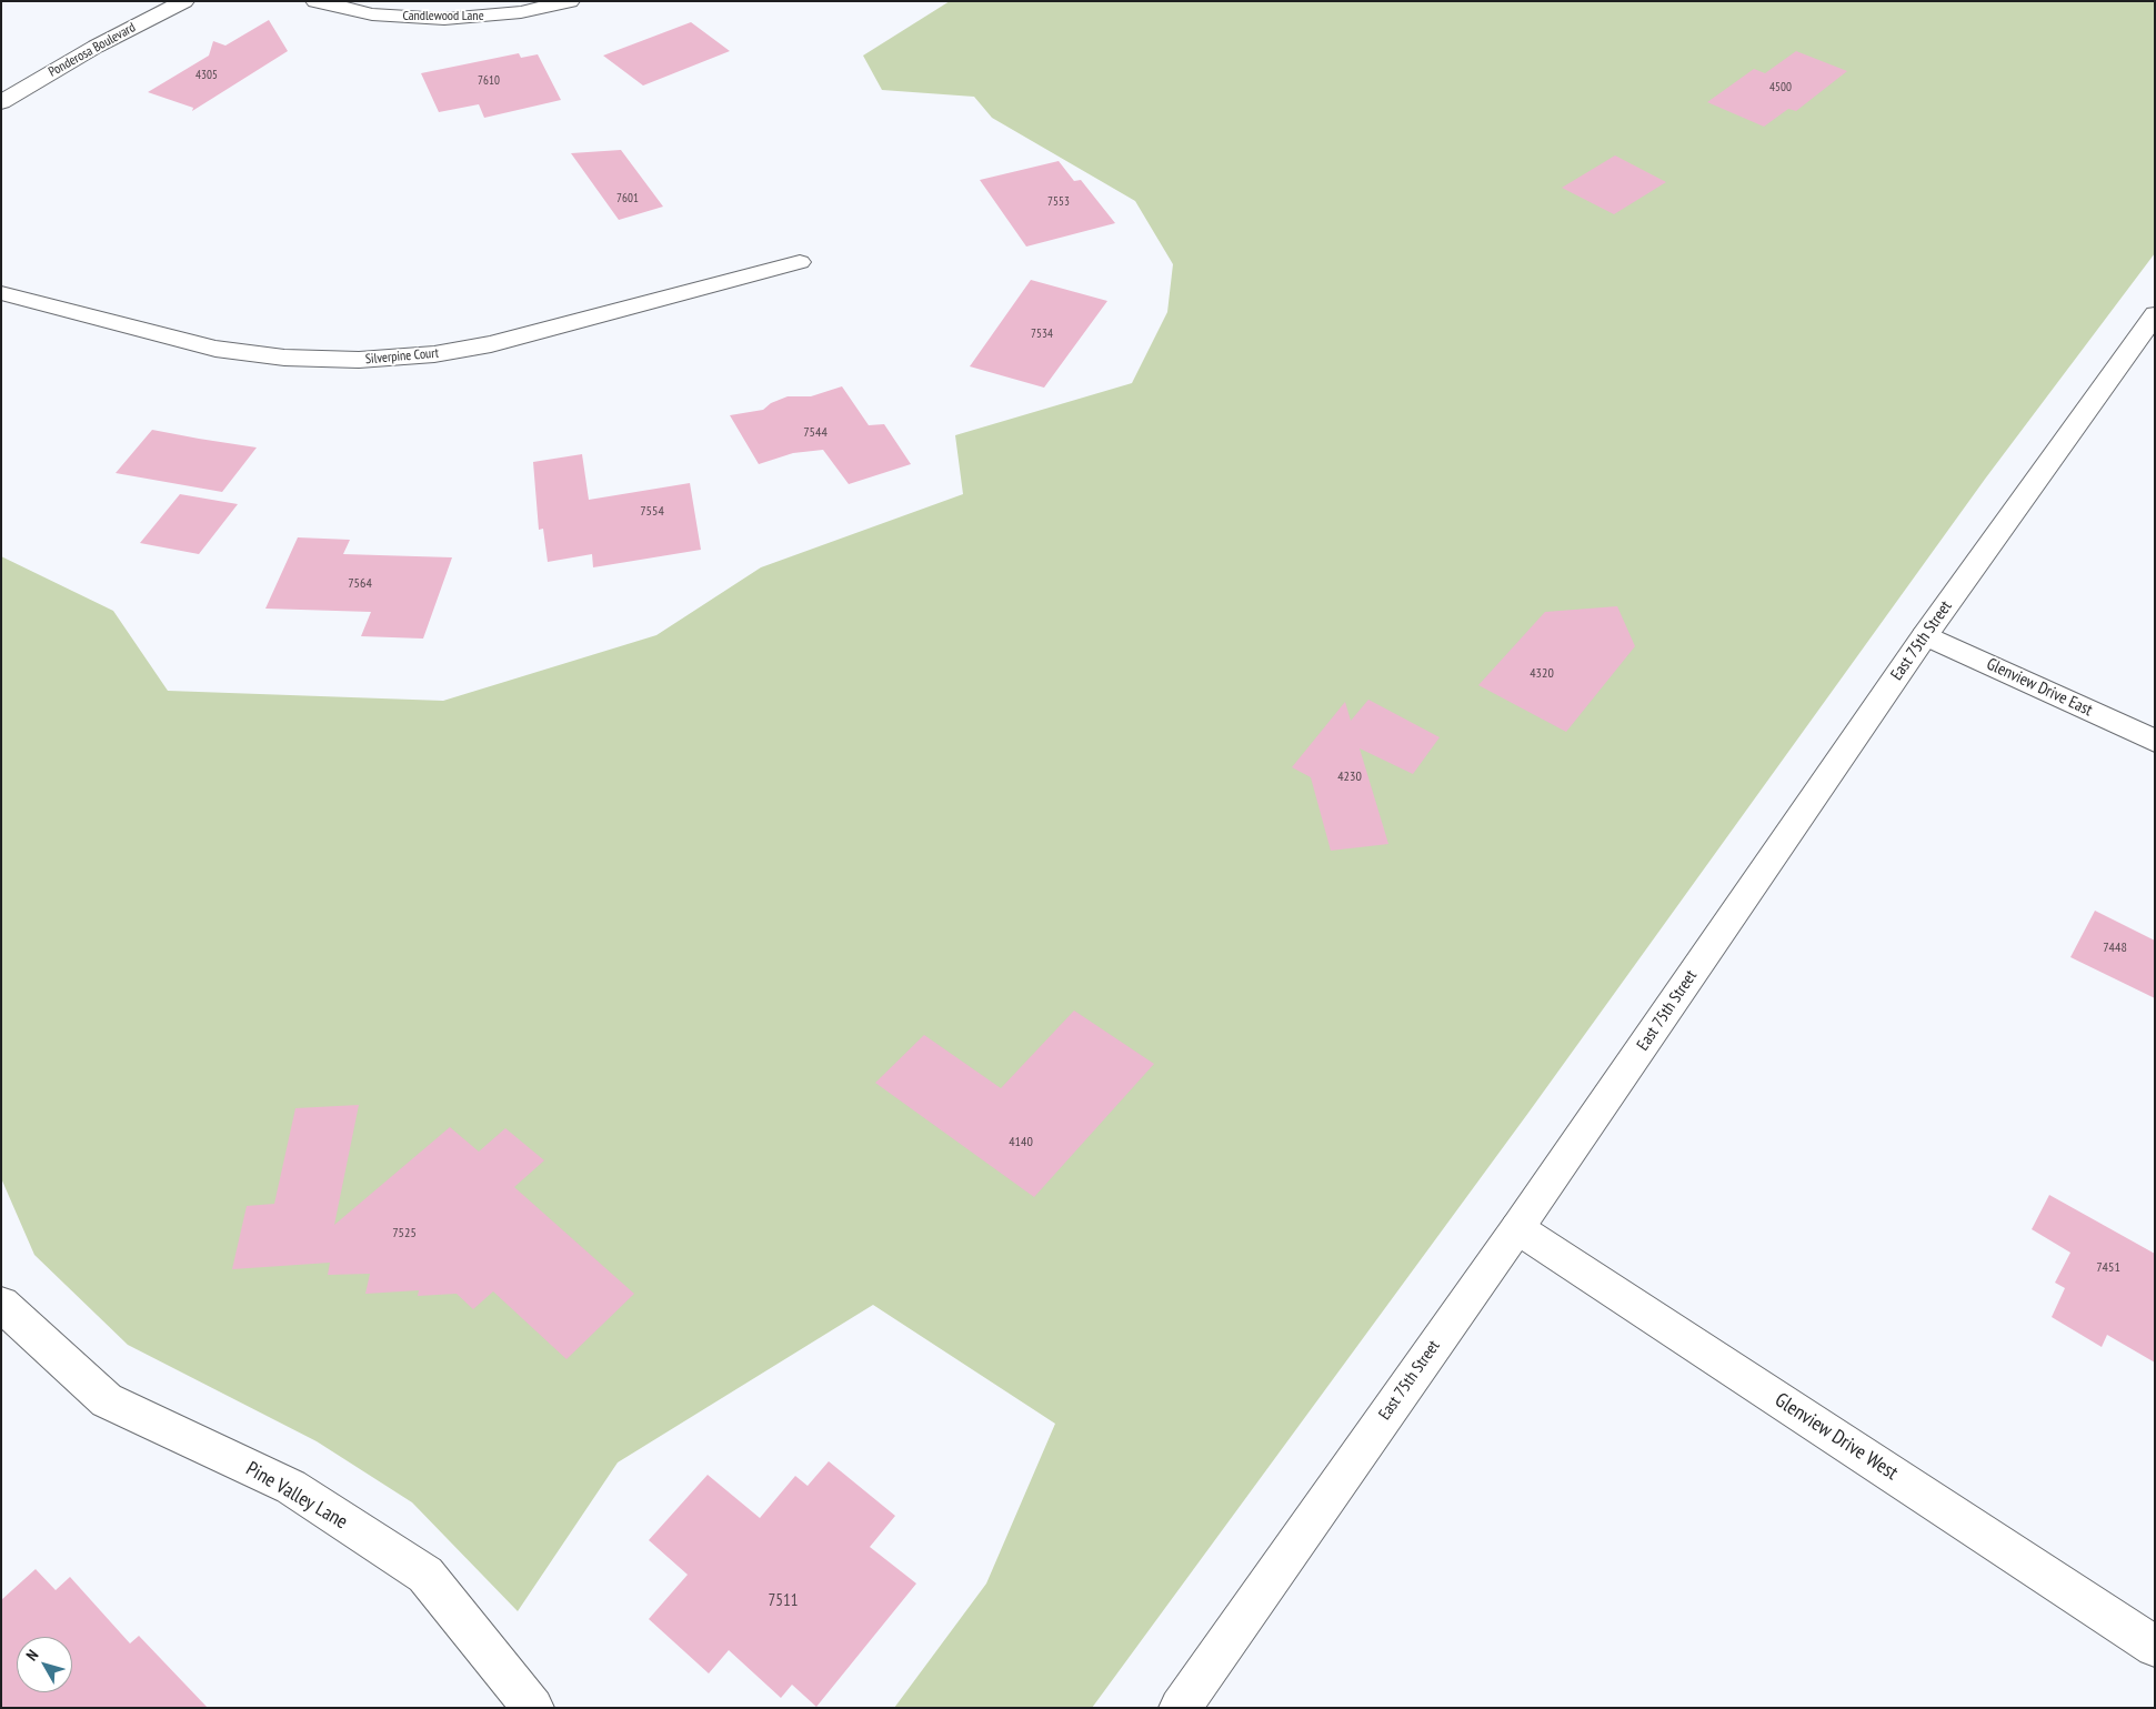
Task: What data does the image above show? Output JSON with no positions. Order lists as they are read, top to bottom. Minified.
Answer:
{"streets":{"street":["Candlewood Lane","Ponderosa Boulevard","Silverpine Court","East 75th Street","Glenview Drive East","Glenview Drive West","Pine Valley Lane"]},"crossings":[["East 75th Street","Glenview Drive East"],["East 75th Street","Glenview Drive West"]],"house_numbers":["4305","7610","4500","7601","7553","7534","7544","7554","7564","4320","4230","7448","4140","7525","7451","7511"],"north":"top left"}
